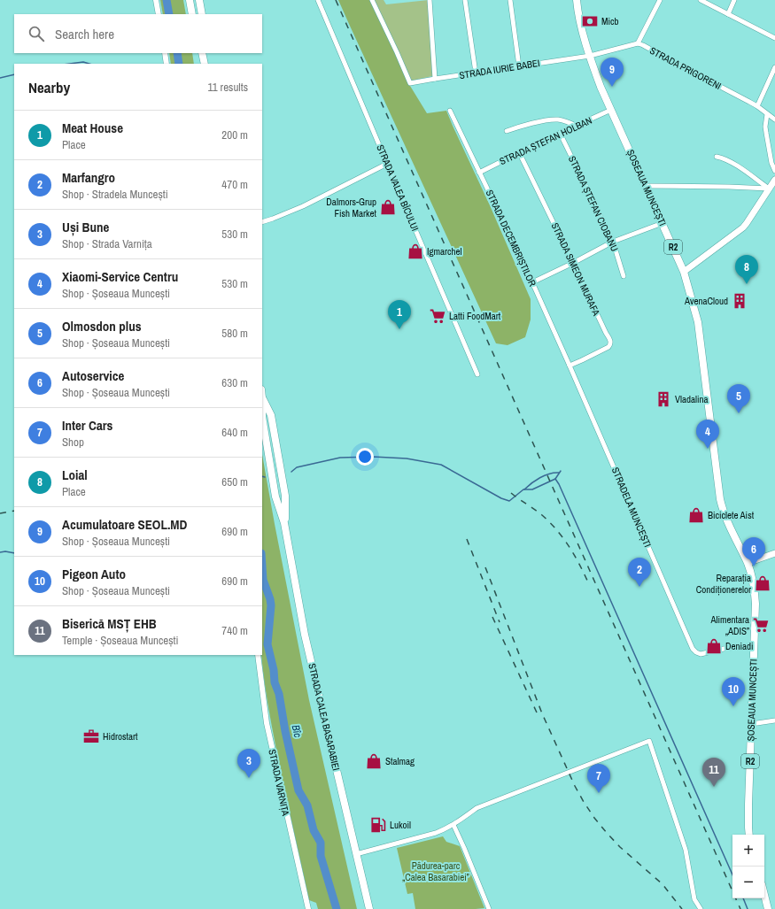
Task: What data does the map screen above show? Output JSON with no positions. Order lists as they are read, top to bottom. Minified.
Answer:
{"streets":{"main road":["ȘOSEAUA MUNCEȘTI","R2","STRADA CALEA BASARABIEI"],"street":["STRADA PRIGORENI","STRADA IURIE BABEI","STRADA ȘTEFAN HOLBAN","STRADA VALEA BÎCULUI","STRADA ȘTEFAN CIOBANU","STRADA DECEMBRIȘTILOR","STRADA SIMEON MURAFA","STRADELA MUNCEȘTI","STRADA VARNIȚA"]},"crossings":[["STRADA PRIGORENI","STRADA IURIE BABEI"],["STRADA PRIGORENI","ȘOSEAUA MUNCEȘTI"],["STRADA IURIE BABEI","ȘOSEAUA MUNCEȘTI"],["STRADA ȘTEFAN HOLBAN","ȘOSEAUA MUNCEȘTI"],["STRADA ȘTEFAN HOLBAN","STRADA ȘTEFAN CIOBANU"],["STRADA ȘTEFAN HOLBAN","STRADA DECEMBRIȘTILOR"],["STRADA ȘTEFAN HOLBAN","STRADA SIMEON MURAFA"],["ȘOSEAUA MUNCEȘTI","STRADELA MUNCEȘTI"],["STRADA DECEMBRIȘTILOR","STRADA SIMEON MURAFA"],["STRADA DECEMBRIȘTILOR","STRADELA MUNCEȘTI"],["STRADA SIMEON MURAFA","STRADELA MUNCEȘTI"]],"water":["Bîc"],"parks":["Pădurea-parc „Calea Basarabiei”"],"places":{"bank":["Micb"],"shop":["Dalmors-Grup Fish Market","Igmarchel","Biciclete Aist","Reparația Condiționerelor","Deniadi","Stalmag"],"building":["AvenaCloud","Vladalina"],"supermarket":["Latti FoodMart","Alimentara „ADIS”"],"office":["Hidrostart"],"fuel station":["Lukoil"]},"page":{"search":"Search here","pins":["9","8","1","5","4","6","2","10","3","11","7"],"heading":["Nearby","11 results"],"list":[{"mark":"1","name":"Meat House","note":"Place","value":"200 m"},{"mark":"2","name":"Marfangro","note":"Shop · Stradela Muncești","value":"470 m"},{"mark":"3","name":"Uși Bune","note":"Shop · Strada Varnița","value":"530 m"},{"mark":"4","name":"Xiaomi-Service Centru","note":"Shop · Șoseaua Muncești","value":"530 m"},{"mark":"5","name":"Olmosdon plus","note":"Shop · Șoseaua Muncești","value":"580 m"},{"mark":"6","name":"Autoservice","note":"Shop · Șoseaua Muncești","value":"630 m"},{"mark":"7","name":"Inter Cars","note":"Shop","value":"640 m"},{"mark":"8","name":"Loial","note":"Place","value":"650 m"},{"mark":"9","name":"Acumulatoare SEOL.MD","note":"Shop · Șoseaua Muncești","value":"690 m"},{"mark":"10","name":"Pigeon Auto","note":"Shop · Șoseaua Muncești","value":"690 m"},{"mark":"11","name":"Biserică MSȚ EHB","note":"Temple · Șoseaua Muncești","value":"740 m"}],"map_buttons":["+","−"]}}
